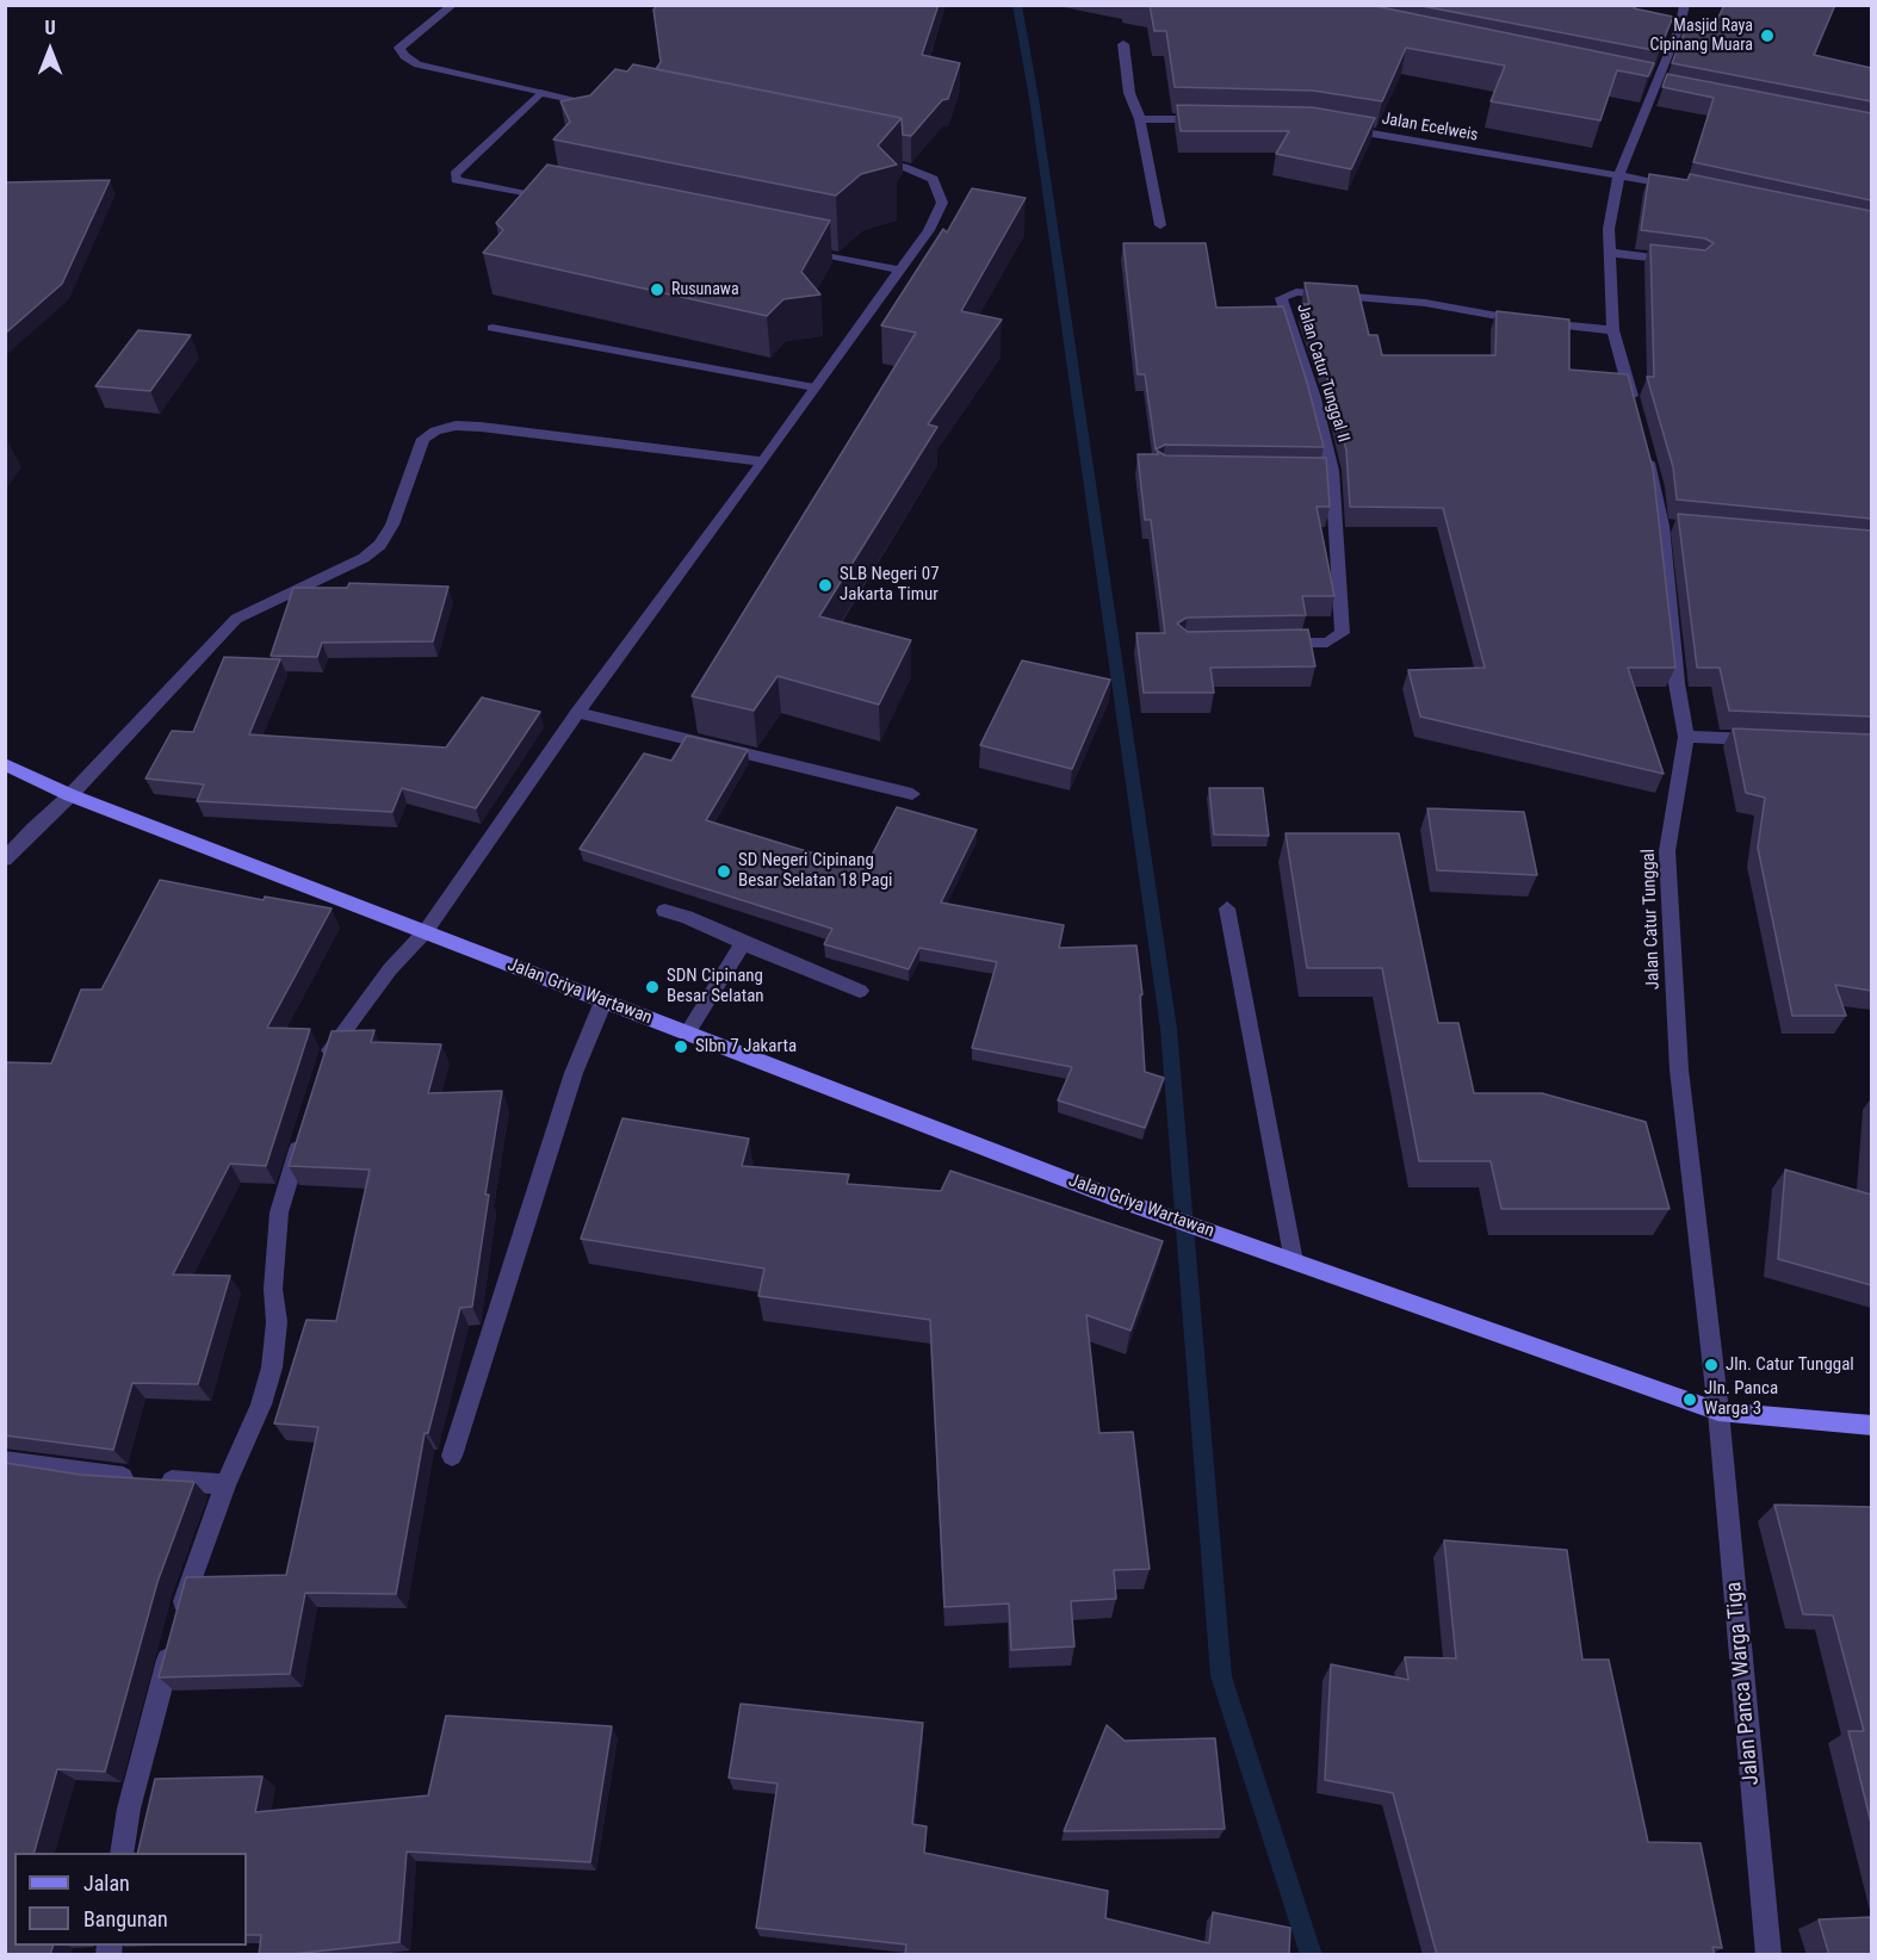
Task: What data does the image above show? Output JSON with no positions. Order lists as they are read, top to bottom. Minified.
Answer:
{"streets":{"street":["Jalan Ecelweis","Jalan Catur Tunggal II","Jalan Catur Tunggal","Jalan Griya Wartawan","Jalan Panca Warga Tiga"]},"crossings":[["Jalan Catur Tunggal","Jalan Griya Wartawan"],["Jalan Catur Tunggal","Jalan Panca Warga Tiga"],["Jalan Griya Wartawan","Jalan Panca Warga Tiga"]],"places":["Masjid Raya Cipinang Muara","Rusunawa","SLB Negeri 07 Jakarta Timur","SD Negeri Cipinang Besar Selatan 18 Pagi","SDN Cipinang Besar Selatan","Slbn 7 Jakarta","Jln. Catur Tunggal","Jln. Panca Warga 3"],"legend":["Jalan","Bangunan"],"north":"top"}
